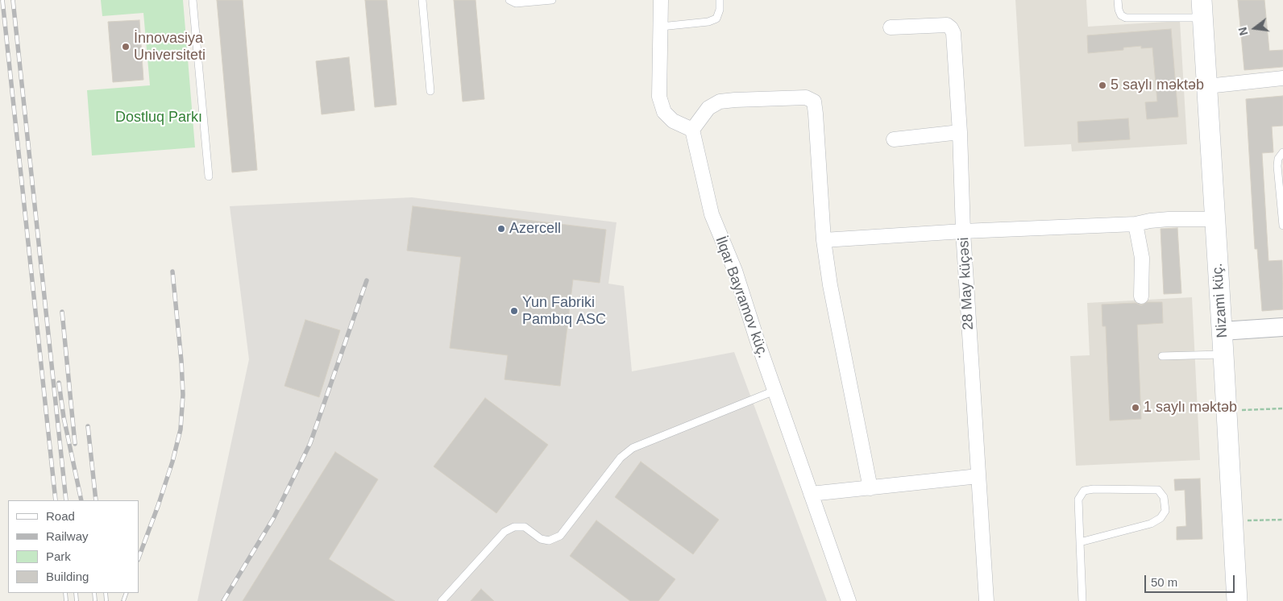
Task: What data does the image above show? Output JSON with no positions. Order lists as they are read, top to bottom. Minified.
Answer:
{"streets":{"main road":["Nizami küç."],"street":["28 May küçəsi","İlqar Bayramov küç."]},"parks":["Dostluq Parkı"],"places":["İnnovasiya Universiteti","5 saylı məktəb","Azercell","Yun Fabriki Pambıq ASC","1 saylı məktəb"],"legend":["Road","Railway","Park","Building"],"scale_bar":"50 m","north":"left"}
